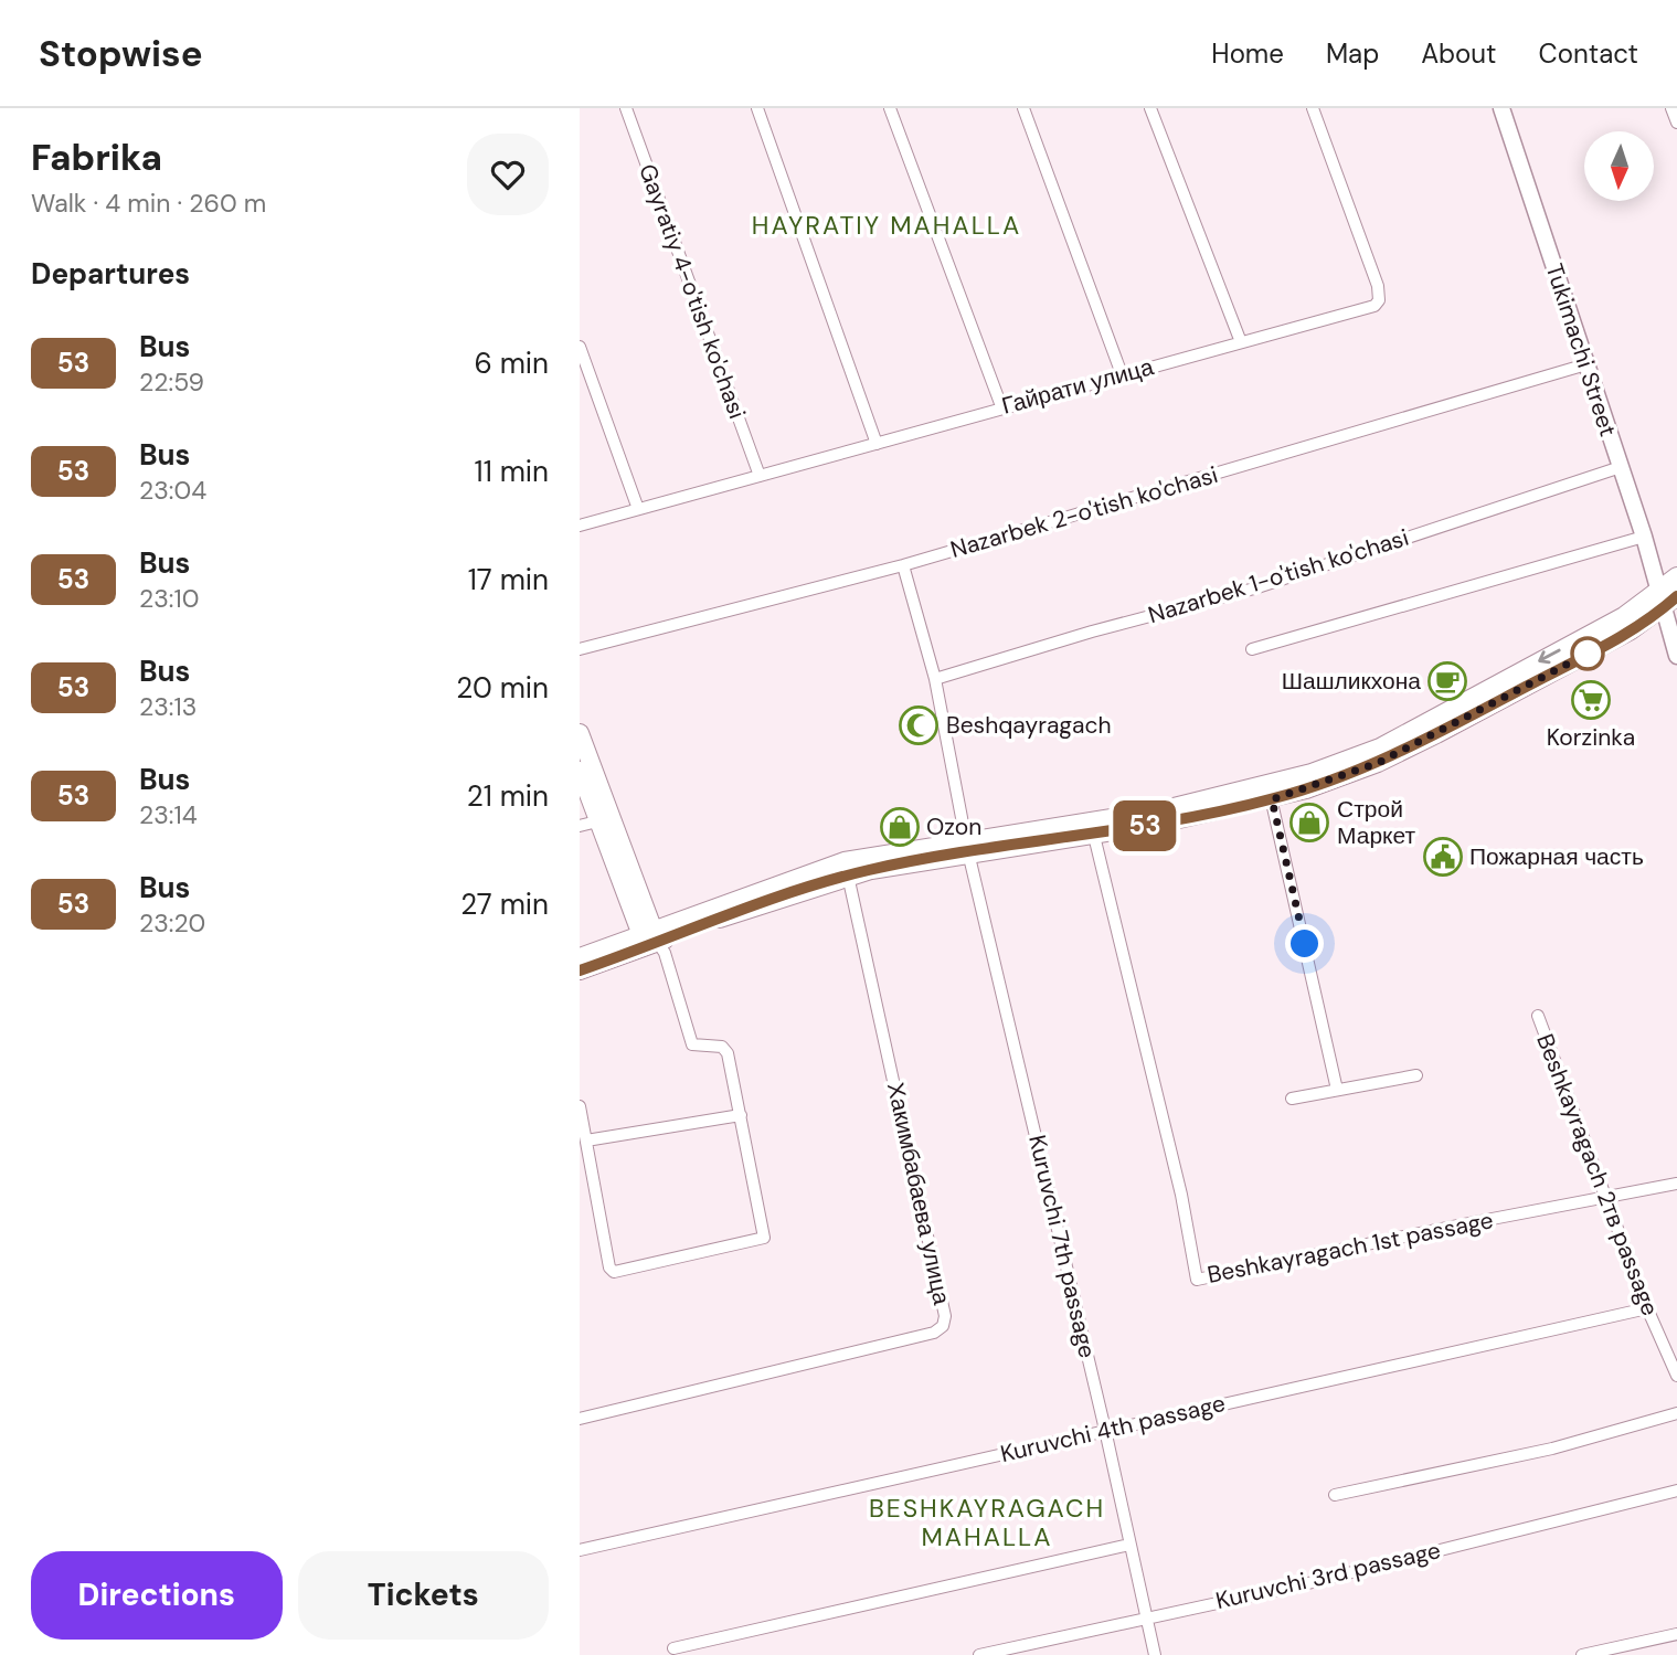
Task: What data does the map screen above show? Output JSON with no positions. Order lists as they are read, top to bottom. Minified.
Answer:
{"streets":{"main road":["Tukimachi Street"],"street":["Gayratiy 4-o'tish ko'chasi","Гайрати улица","Nazarbek 2-o'tish ko'chasi","Nazarbek 1-o'tish ko'chasi","Beshkayragach 2тв passage","Хакимбабаева улица","Kuruvchi 7th passage","Beshkayragach 1st passage","Kuruvchi 4th passage","Kuruvchi 3rd passage"]},"crossings":[["Gayratiy 4-o'tish ko'chasi","Гайрати улица"],["Tukimachi Street","Nazarbek 2-o'tish ko'chasi"],["Tukimachi Street","Nazarbek 1-o'tish ko'chasi"],["Nazarbek 2-o'tish ko'chasi","Kuruvchi 7th passage"],["Nazarbek 1-o'tish ko'chasi","Kuruvchi 7th passage"],["Beshkayragach 2тв passage","Beshkayragach 1st passage"],["Beshkayragach 2тв passage","Kuruvchi 4th passage"],["Kuruvchi 7th passage","Kuruvchi 4th passage"],["Kuruvchi 7th passage","Kuruvchi 3rd passage"]],"districts":["HAYRATIY MAHALLA","BESHKAYRAGACH MAHALLA"],"places":{"cafe":["Шашликхона"],"supermarket":["Korzinka"],"mosque":["Beshqayragach"],"shop":["Строй Маркет","Ozon"],"public building":["Пожарная часть"]},"lines":["bus line 53"],"north":"bottom","page":{"header":"Stopwise","nav":["Home","Map","About","Contact"],"heading":[["Fabrika","Walk · 4 min · 260 m"],"Departures"],"on_map":"53","list":[{"mark":"53","name":"Bus","note":"22:59","value":"6 min"},{"mark":"53","name":"Bus","note":"23:04","value":"11 min"},{"mark":"53","name":"Bus","note":"23:10","value":"17 min"},{"mark":"53","name":"Bus","note":"23:13","value":"20 min"},{"mark":"53","name":"Bus","note":"23:14","value":"21 min"},{"mark":"53","name":"Bus","note":"23:20","value":"27 min"}],"buttons":["Directions","Tickets"]}}
